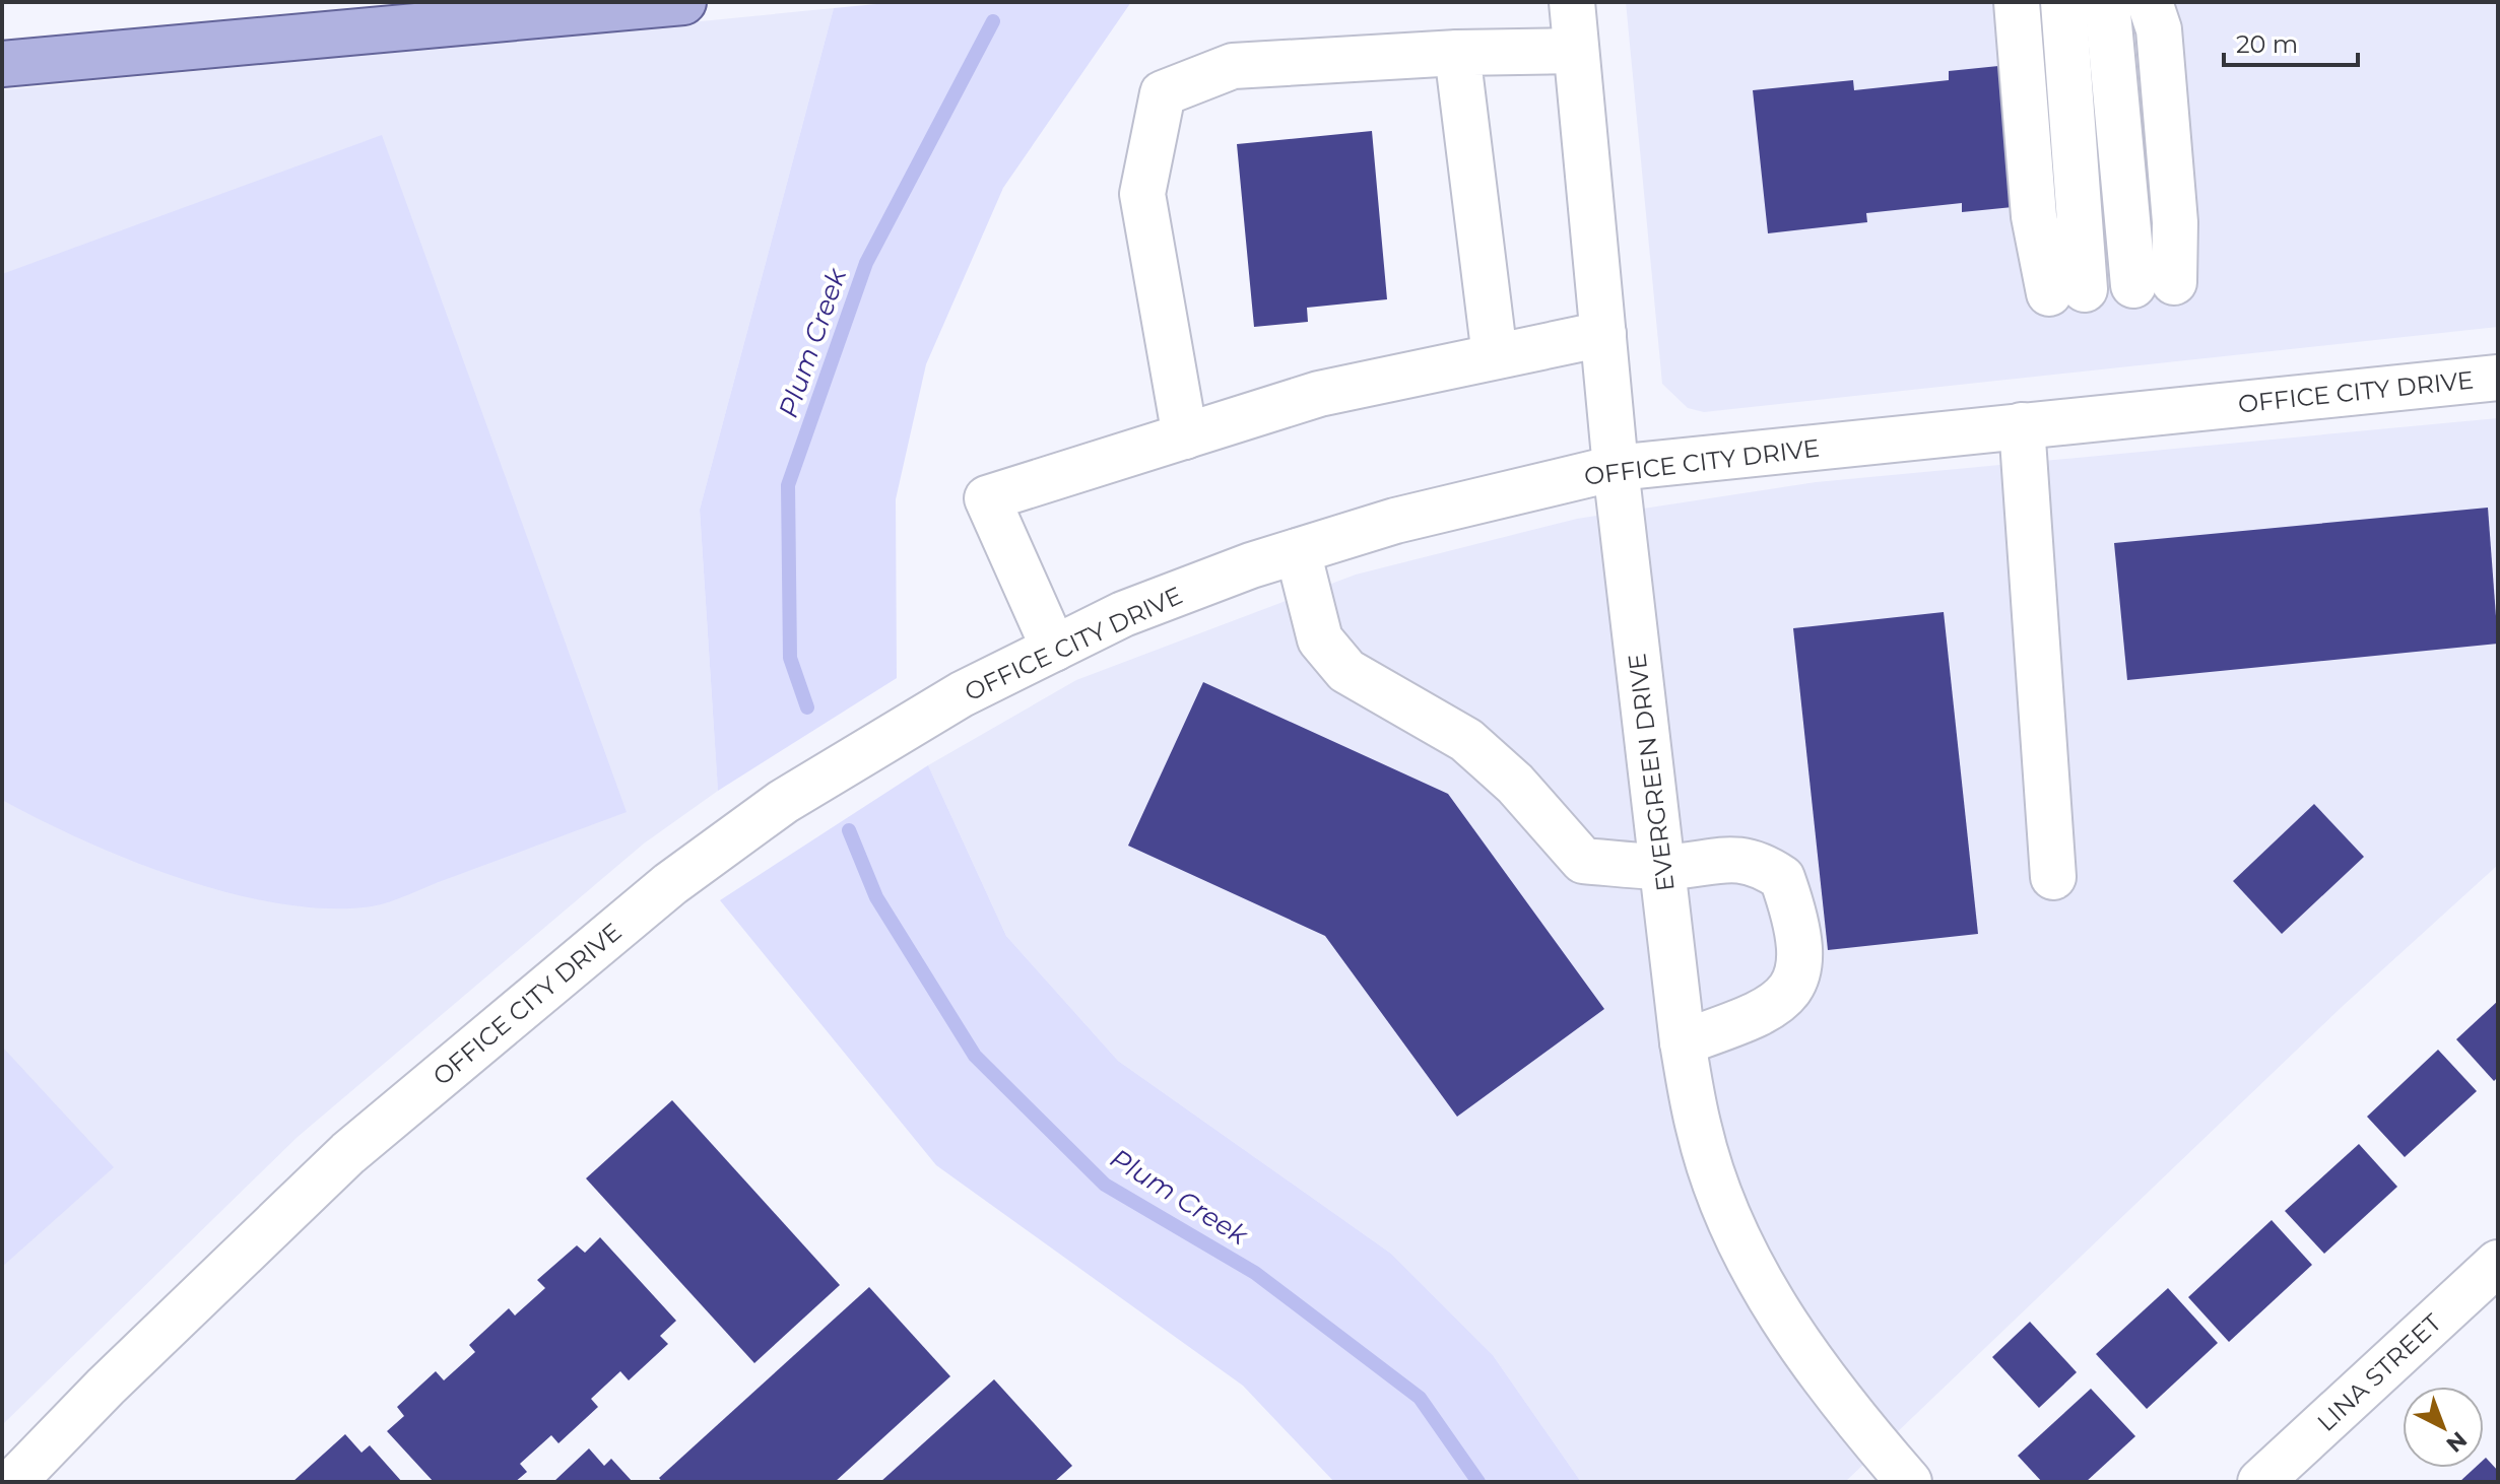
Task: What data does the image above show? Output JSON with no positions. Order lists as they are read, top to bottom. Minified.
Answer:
{"streets":{"street":["OFFICE CITY DRIVE","EVERGREEN DRIVE","LINA STREET"]},"crossings":[["OFFICE CITY DRIVE","EVERGREEN DRIVE"]],"water":["Plum Creek"],"scale_bar":"20 m","north":"bottom right"}
